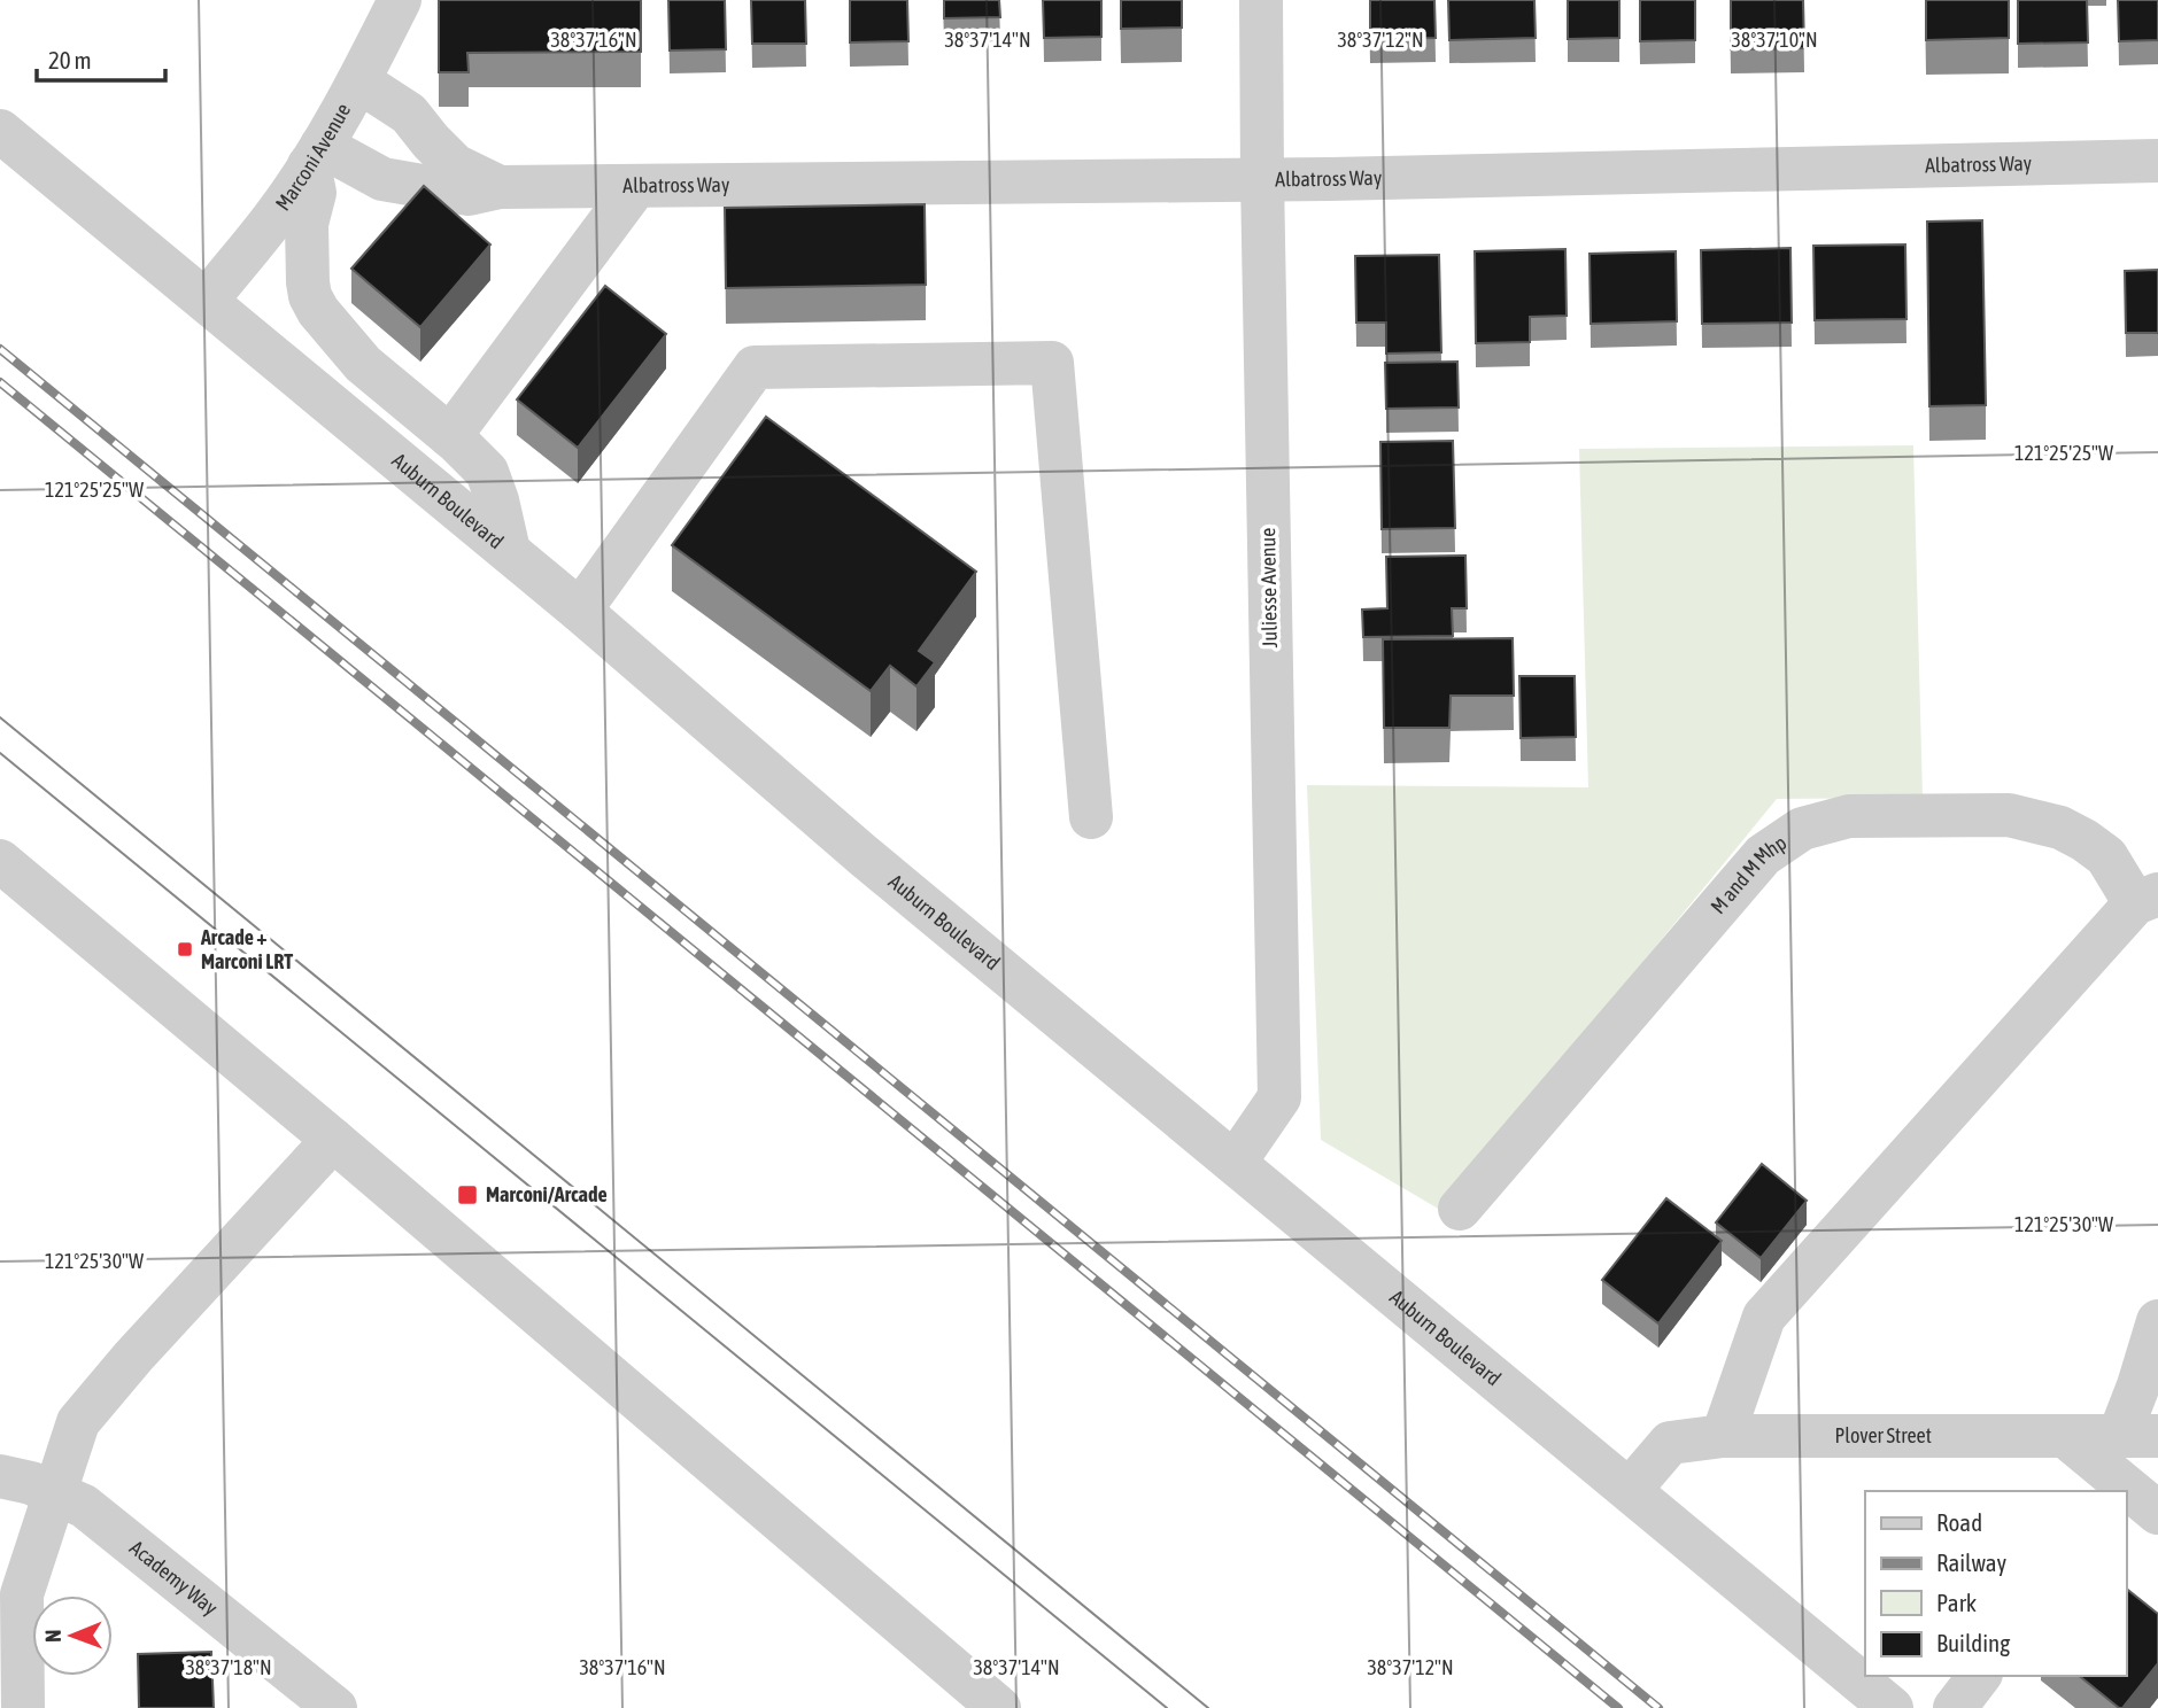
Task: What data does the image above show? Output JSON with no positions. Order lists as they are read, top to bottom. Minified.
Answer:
{"streets":{"street":["Marconi Avenue","Albatross Way","Auburn Boulevard","Juliesse Avenue","M and M Mhp","Plover Street","Academy Way"]},"crossings":[["Marconi Avenue","Albatross Way"],["Marconi Avenue","Auburn Boulevard"],["Albatross Way","Juliesse Avenue"],["Auburn Boulevard","Juliesse Avenue"],["Auburn Boulevard","Plover Street"],["M and M Mhp","Plover Street"]],"places":{"transit":["Arcade + Marconi LRT","Marconi/Arcade"]},"legend":["Road","Railway","Park","Building"],"scale_bar":"20 m","north":"left","coordinates":["38°37'16\"N","38°37'14\"N","38°37'12\"N","38°37'10\"N","121°25'25\"W","121°25'30\"W","38°37'18\"N"]}
